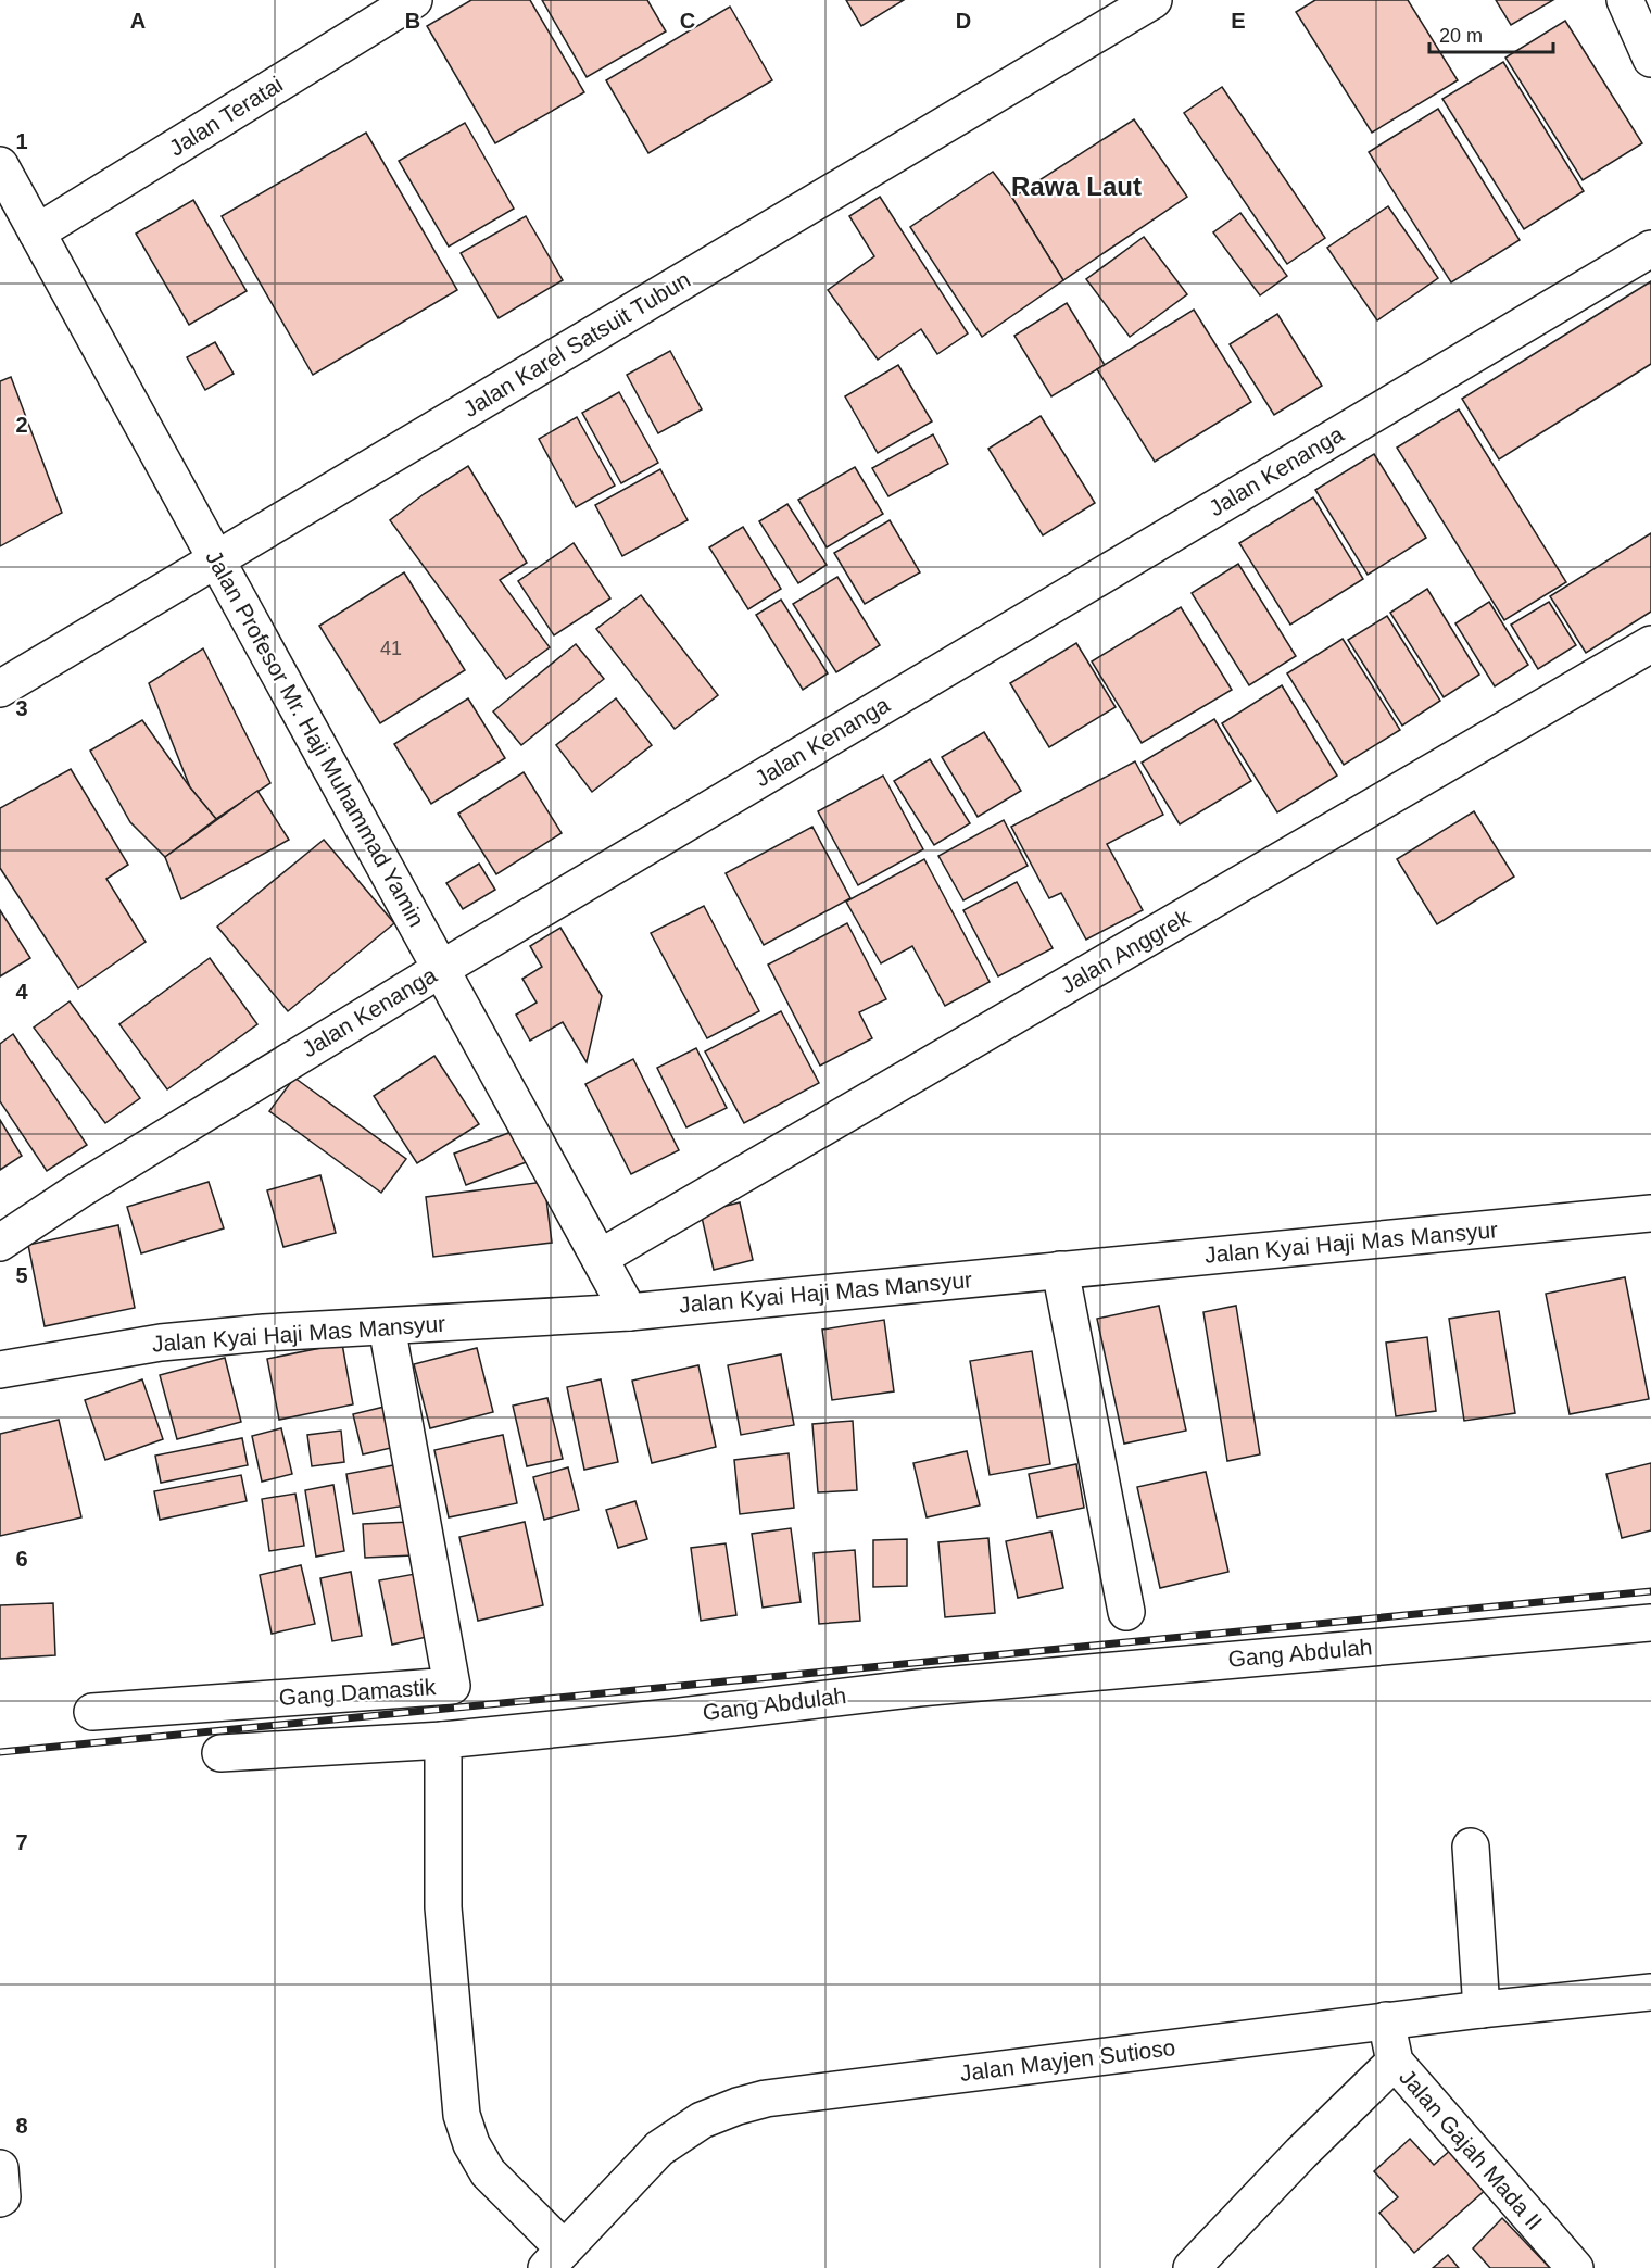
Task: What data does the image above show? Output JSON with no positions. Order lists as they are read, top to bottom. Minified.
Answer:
{"streets":{"street":["Jalan Teratai","Jalan Karel Satsuit Tubun","Jalan Kenanga","Jalan Profesor Mr. Haji Muhammad Yamin","Jalan Anggrek","Jalan Kyai Haji Mas Mansyur","Gang Abdulah","Gang Damastik","Jalan Mayjen Sutioso","Jalan Gajah Mada II"]},"crossings":[["Jalan Teratai","Jalan Profesor Mr. Haji Muhammad Yamin"],["Jalan Karel Satsuit Tubun","Jalan Profesor Mr. Haji Muhammad Yamin"],["Jalan Kenanga","Jalan Profesor Mr. Haji Muhammad Yamin"],["Jalan Profesor Mr. Haji Muhammad Yamin","Jalan Anggrek"],["Jalan Profesor Mr. Haji Muhammad Yamin","Jalan Kyai Haji Mas Mansyur"],["Jalan Kyai Haji Mas Mansyur","Gang Damastik"],["Jalan Mayjen Sutioso","Jalan Gajah Mada II"]],"districts":["Rawa Laut"],"house_numbers":["41"],"scale_bar":"20 m","grid":{"columns":["A","B","C","D","E"],"rows":["1","2","3","4","5","6","7","8"]}}
